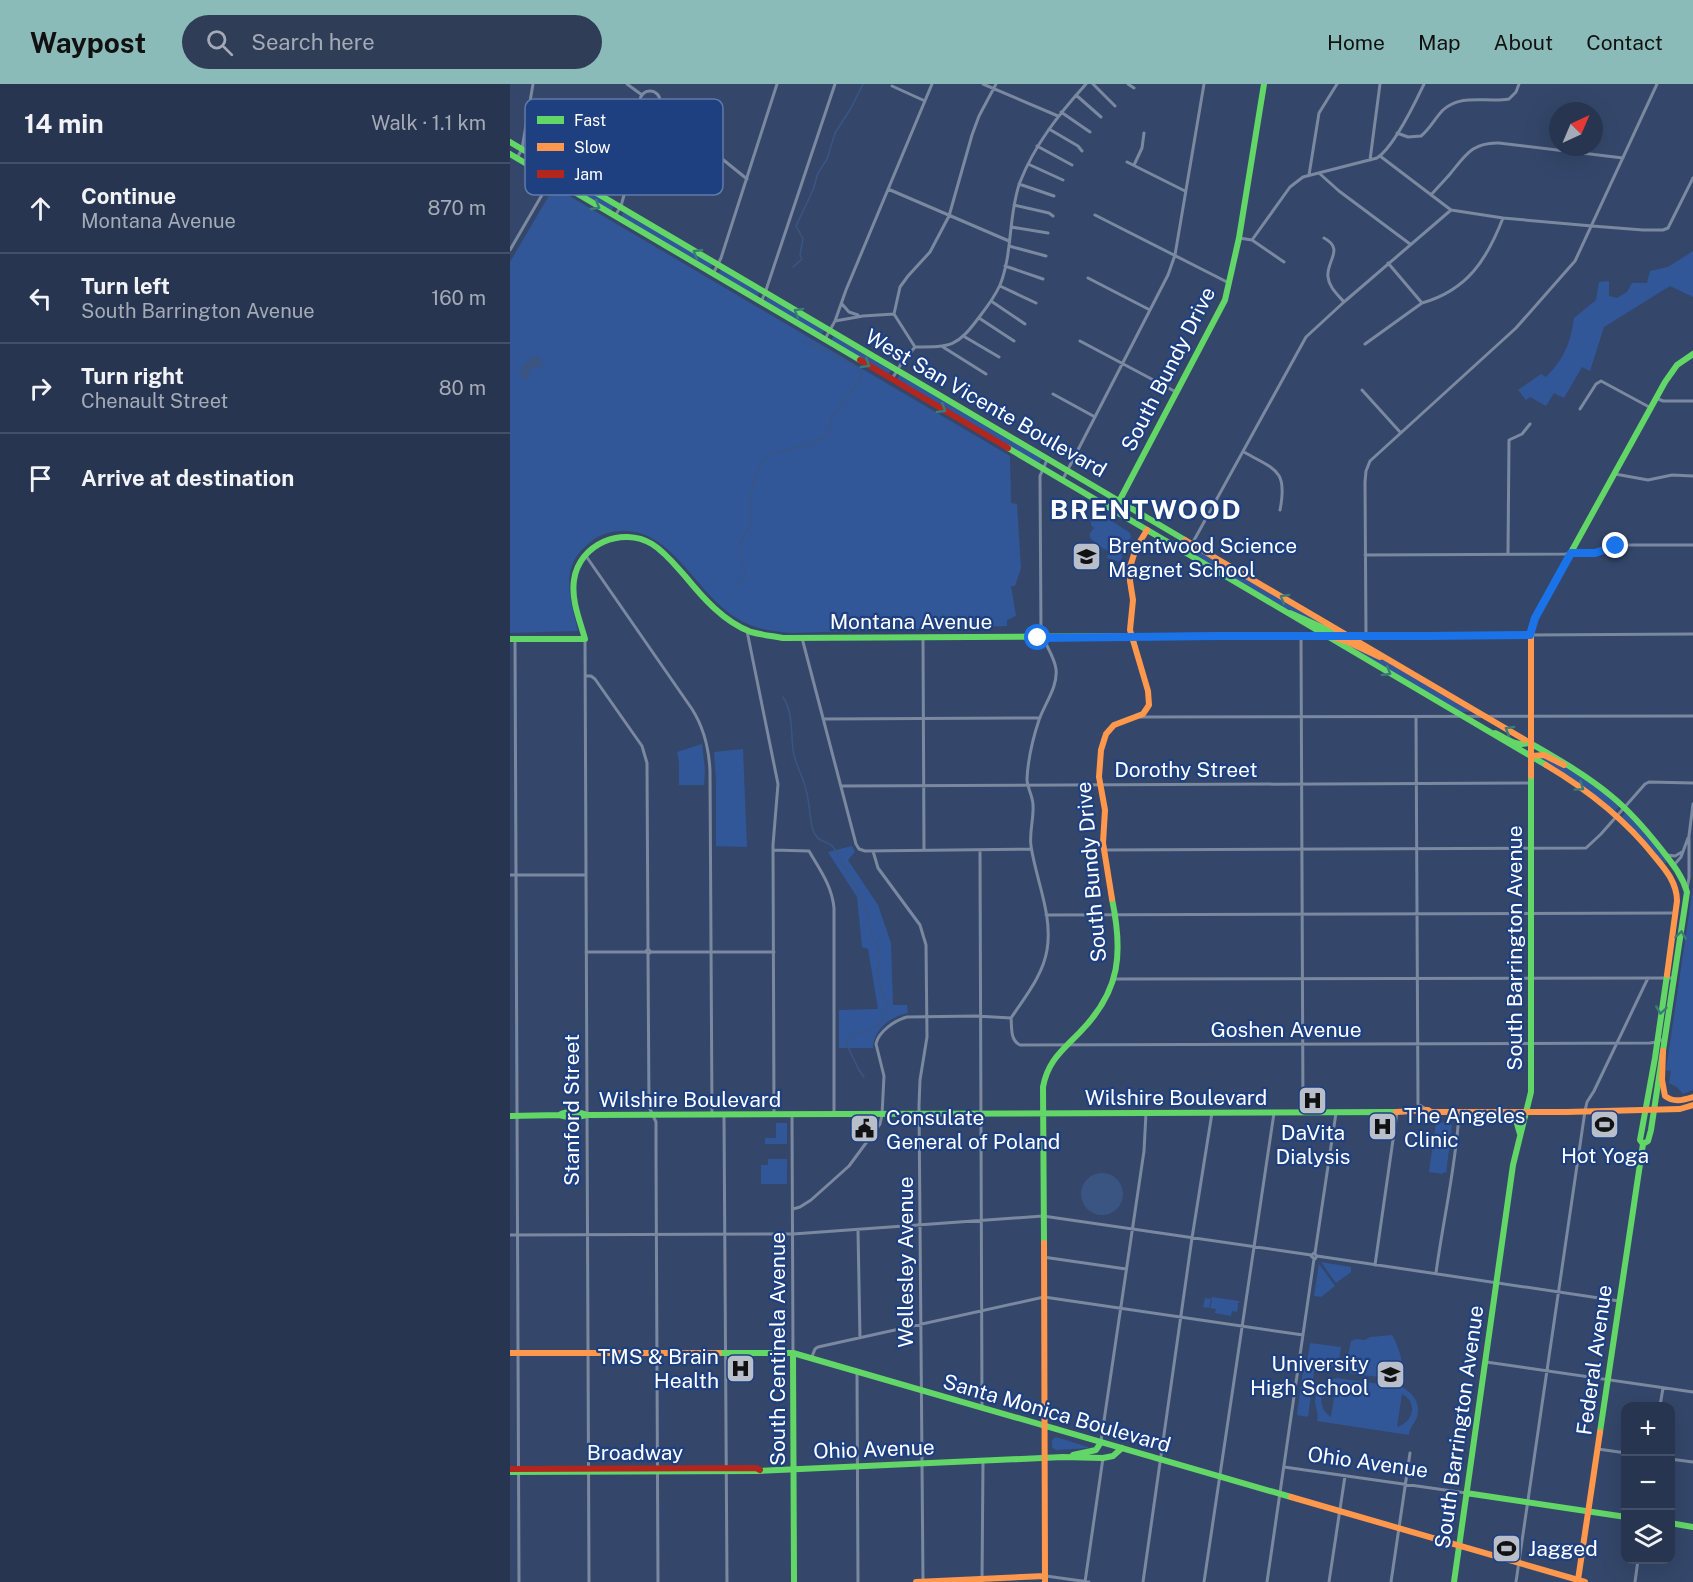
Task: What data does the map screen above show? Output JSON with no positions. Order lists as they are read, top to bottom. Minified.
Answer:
{"streets":{"main road":["South Bundy Drive","West San Vicente Boulevard","Montana Avenue","South Barrington Avenue","Wilshire Boulevard","South Centinela Avenue","Federal Avenue","Santa Monica Boulevard","Ohio Avenue","Broadway"],"street":["Dorothy Street","Goshen Avenue","Stanford Street","Wellesley Avenue"]},"crossings":[["South Bundy Drive","West San Vicente Boulevard"],["South Bundy Drive","Dorothy Street"],["South Bundy Drive","Goshen Avenue"],["South Bundy Drive","Wilshire Boulevard"],["South Bundy Drive","Santa Monica Boulevard"],["South Bundy Drive","Ohio Avenue"],["West San Vicente Boulevard","Montana Avenue"],["West San Vicente Boulevard","South Barrington Avenue"],["West San Vicente Boulevard","Goshen Avenue"],["West San Vicente Boulevard","Wilshire Boulevard"],["West San Vicente Boulevard","Federal Avenue"],["Montana Avenue","South Barrington Avenue"],["Dorothy Street","South Barrington Avenue"],["South Barrington Avenue","Goshen Avenue"],["South Barrington Avenue","Wilshire Boulevard"],["South Barrington Avenue","Santa Monica Boulevard"],["South Barrington Avenue","Ohio Avenue"],["Wilshire Boulevard","Stanford Street"],["Wilshire Boulevard","Wellesley Avenue"],["Wilshire Boulevard","South Centinela Avenue"],["Wilshire Boulevard","Federal Avenue"],["Stanford Street","Santa Monica Boulevard"],["Stanford Street","Broadway"],["Wellesley Avenue","Santa Monica Boulevard"],["Wellesley Avenue","Ohio Avenue"],["South Centinela Avenue","Santa Monica Boulevard"],["South Centinela Avenue","Ohio Avenue"],["South Centinela Avenue","Broadway"],["Federal Avenue","Santa Monica Boulevard"],["Federal Avenue","Ohio Avenue"],["Santa Monica Boulevard","Ohio Avenue"],["Ohio Avenue","Broadway"]],"districts":["BRENTWOOD"],"places":{"school or university":["Brentwood Science Magnet School","University High School"],"hospital":["DaVita Dialysis","The Angeles Clinic","TMS & Brain Health"],"sports":["Hot Yoga","Jagged"],"public building":["Consulate General of Poland"]},"legend":["Fast","Slow","Jam"],"north":"top right","page":{"header":"Waypost","search":"Search here","nav":["Home","Map","About","Contact"],"heading":["14 min","Walk · 1.1 km"],"list":[["Continue","Montana Avenue","870 m"],["Turn left","South Barrington Avenue","160 m"],["Turn right","Chenault Street","80 m"],"Arrive at destination"],"map_buttons":["+","−"]}}
